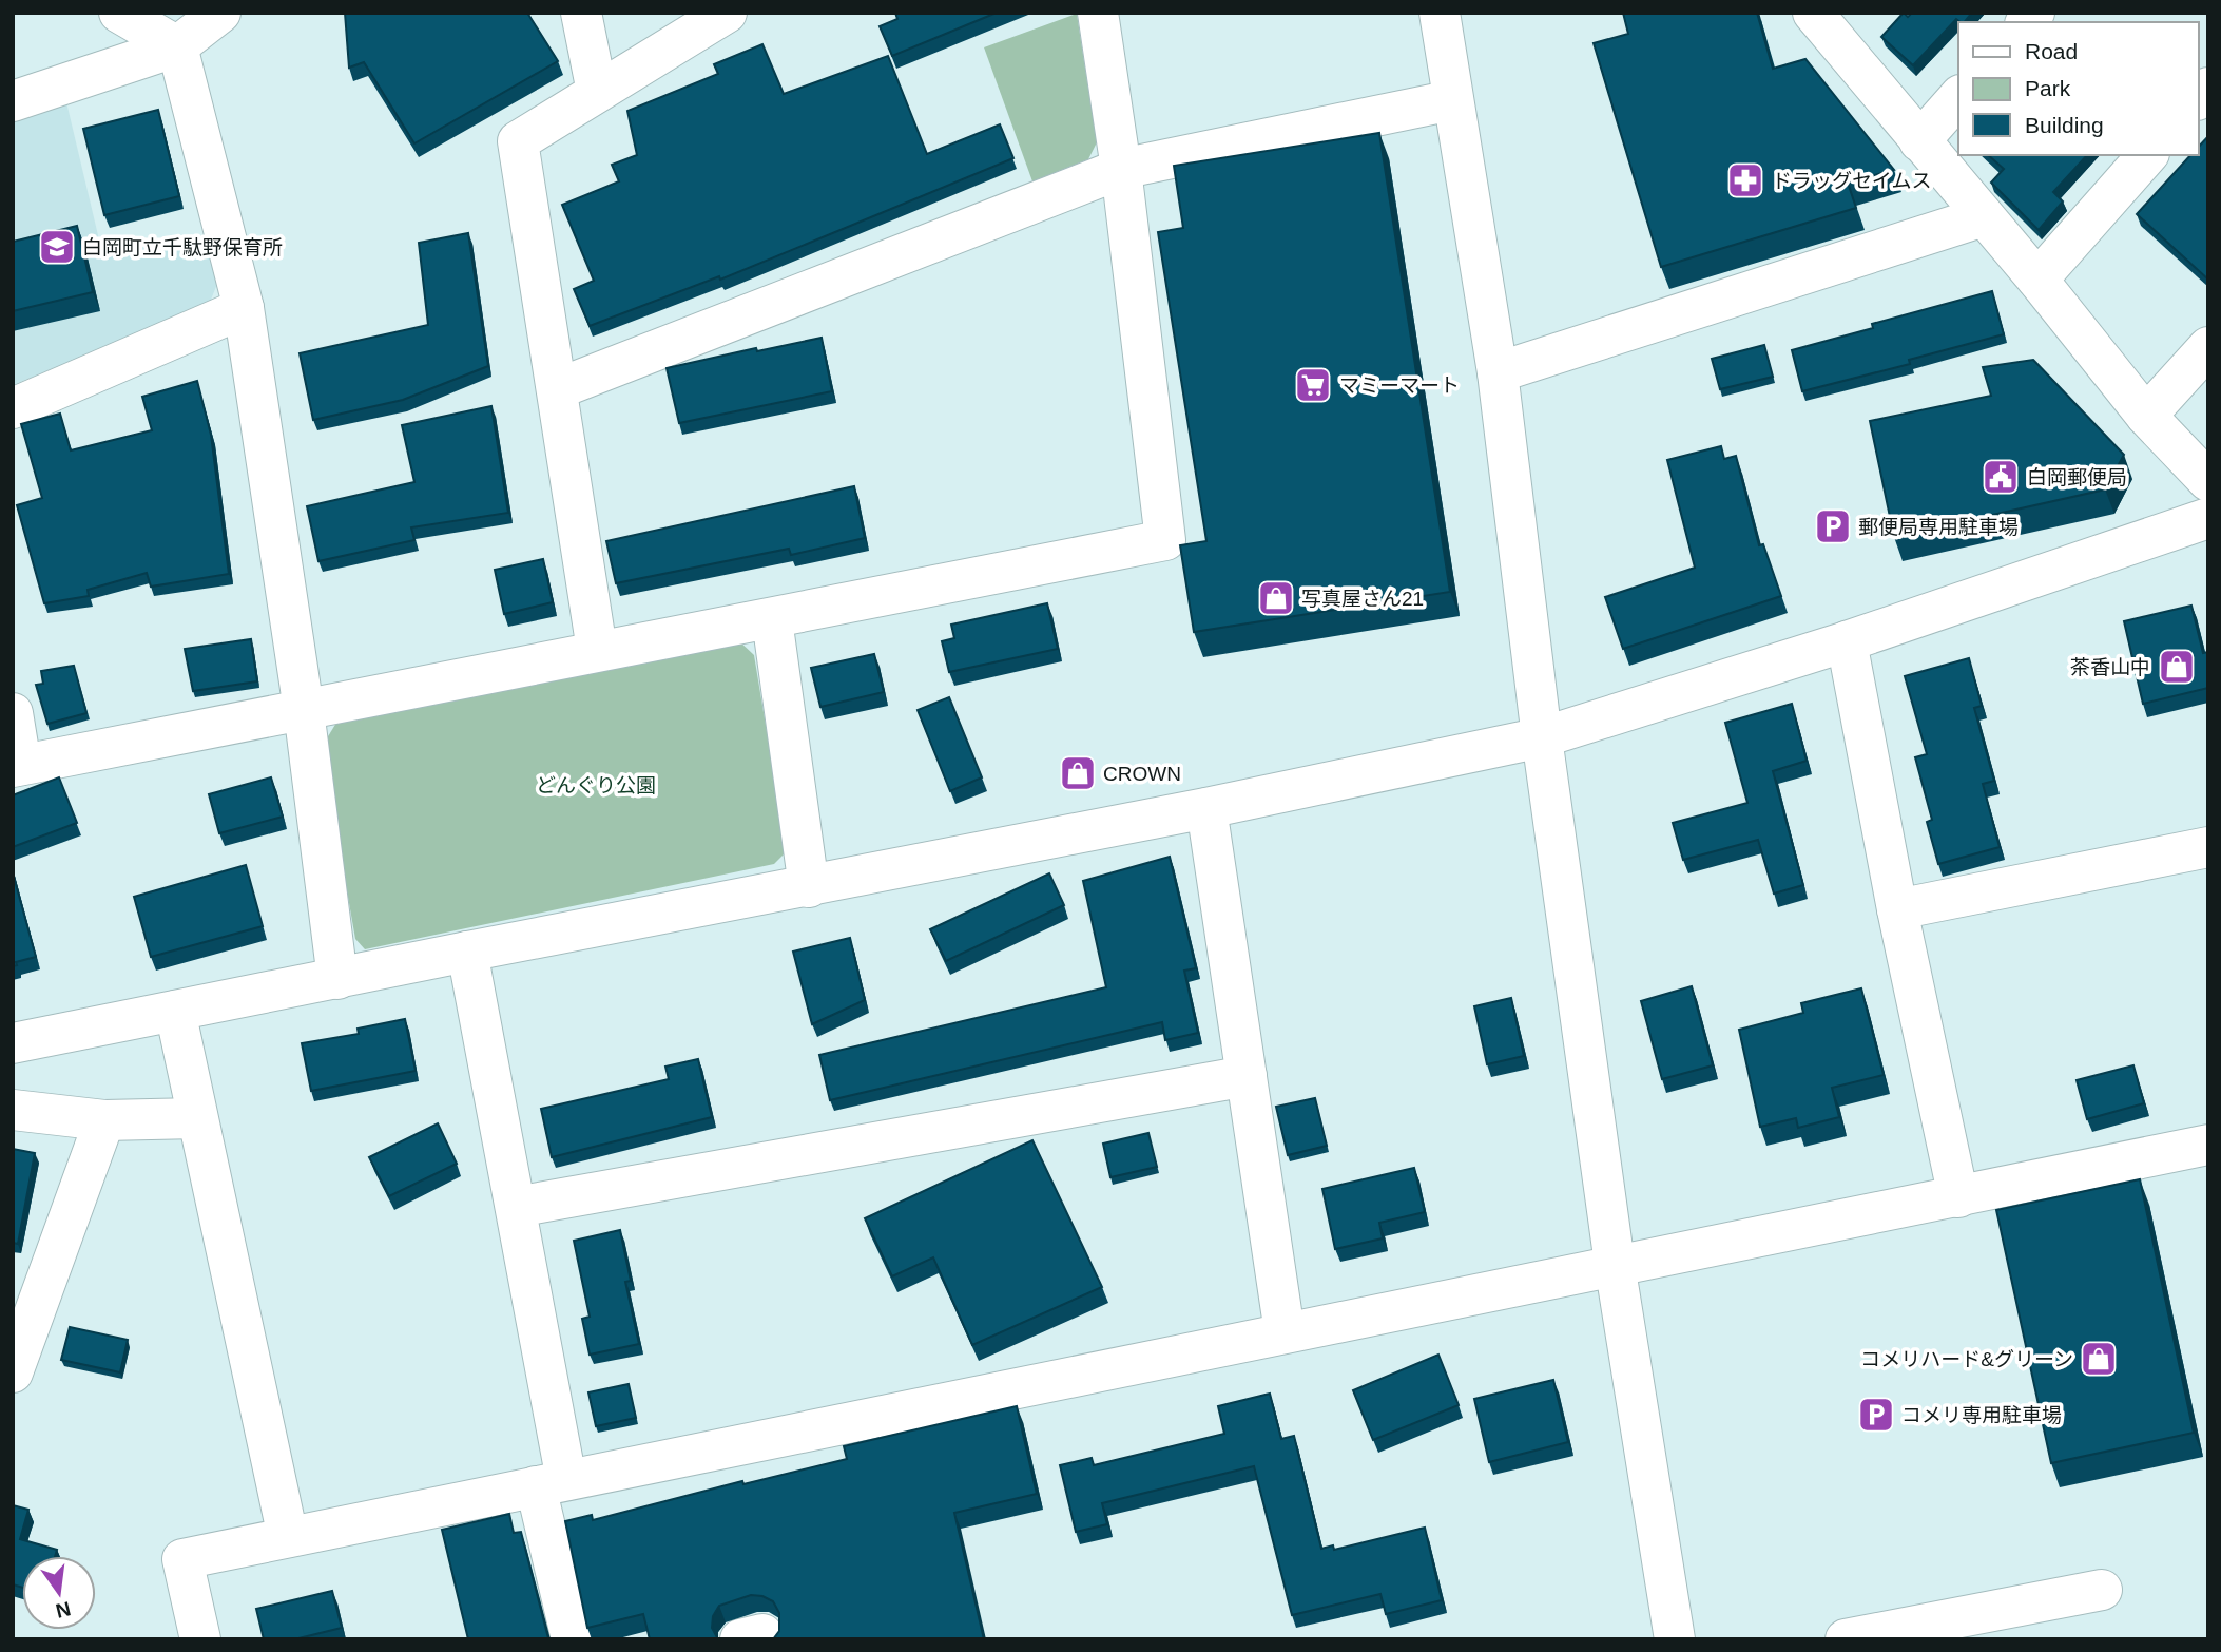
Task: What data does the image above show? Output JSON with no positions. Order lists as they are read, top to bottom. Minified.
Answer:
{"parks":["どんぐり公園"],"places":{"pharmacy":["ドラッグセイムス"],"school or university":["白岡町立千駄野保育所"],"supermarket":["マミーマート"],"public building":["白岡郵便局"],"parking":["郵便局専用駐車場","コメリ専用駐車場"],"shop":["写真屋さん21","茶香山中","CROWN","コメリハード&グリーン"]},"legend":["Road","Park","Building"],"north":"bottom"}
